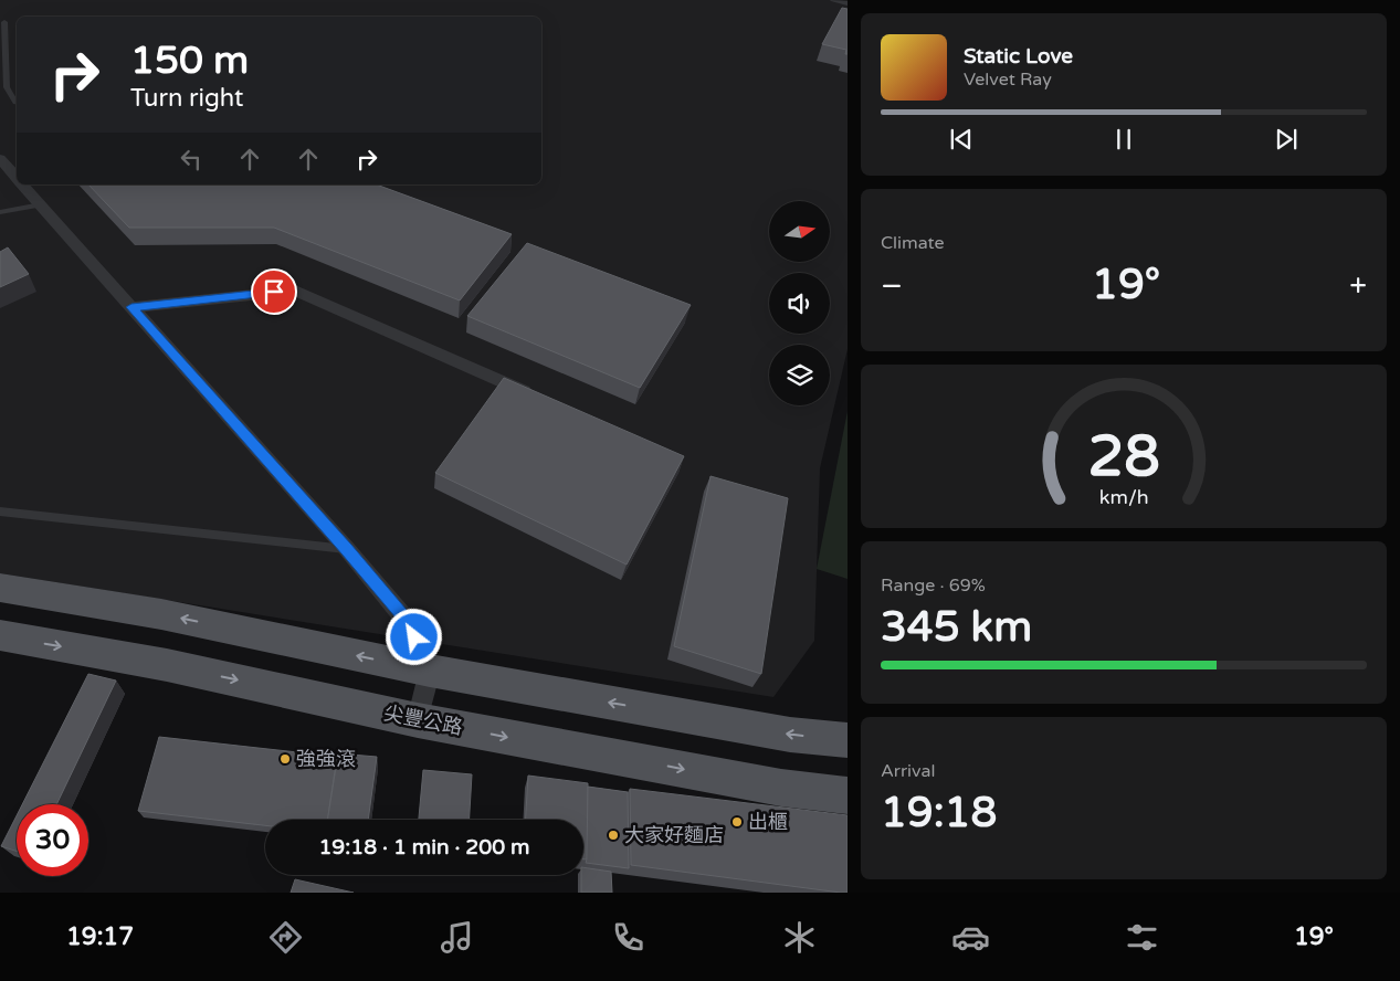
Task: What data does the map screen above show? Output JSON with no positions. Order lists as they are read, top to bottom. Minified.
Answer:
{"streets":{"main road":["尖豐公路"]},"places":["強強滾","出櫃","大家好麵店"],"north":"right","page":{"turn":["150 m","Turn right"],"song":["Static Love","Velvet Ray"],"tile":["Climate",["Range · 69%","345 km"],["Arrival","19:18"]],"heat":["−","19°","+"],"limit":"30","trip":"19:18 · 1 min · 200 m","tabs":["19:17","19°"],"gauge":["28","km/h"]}}
